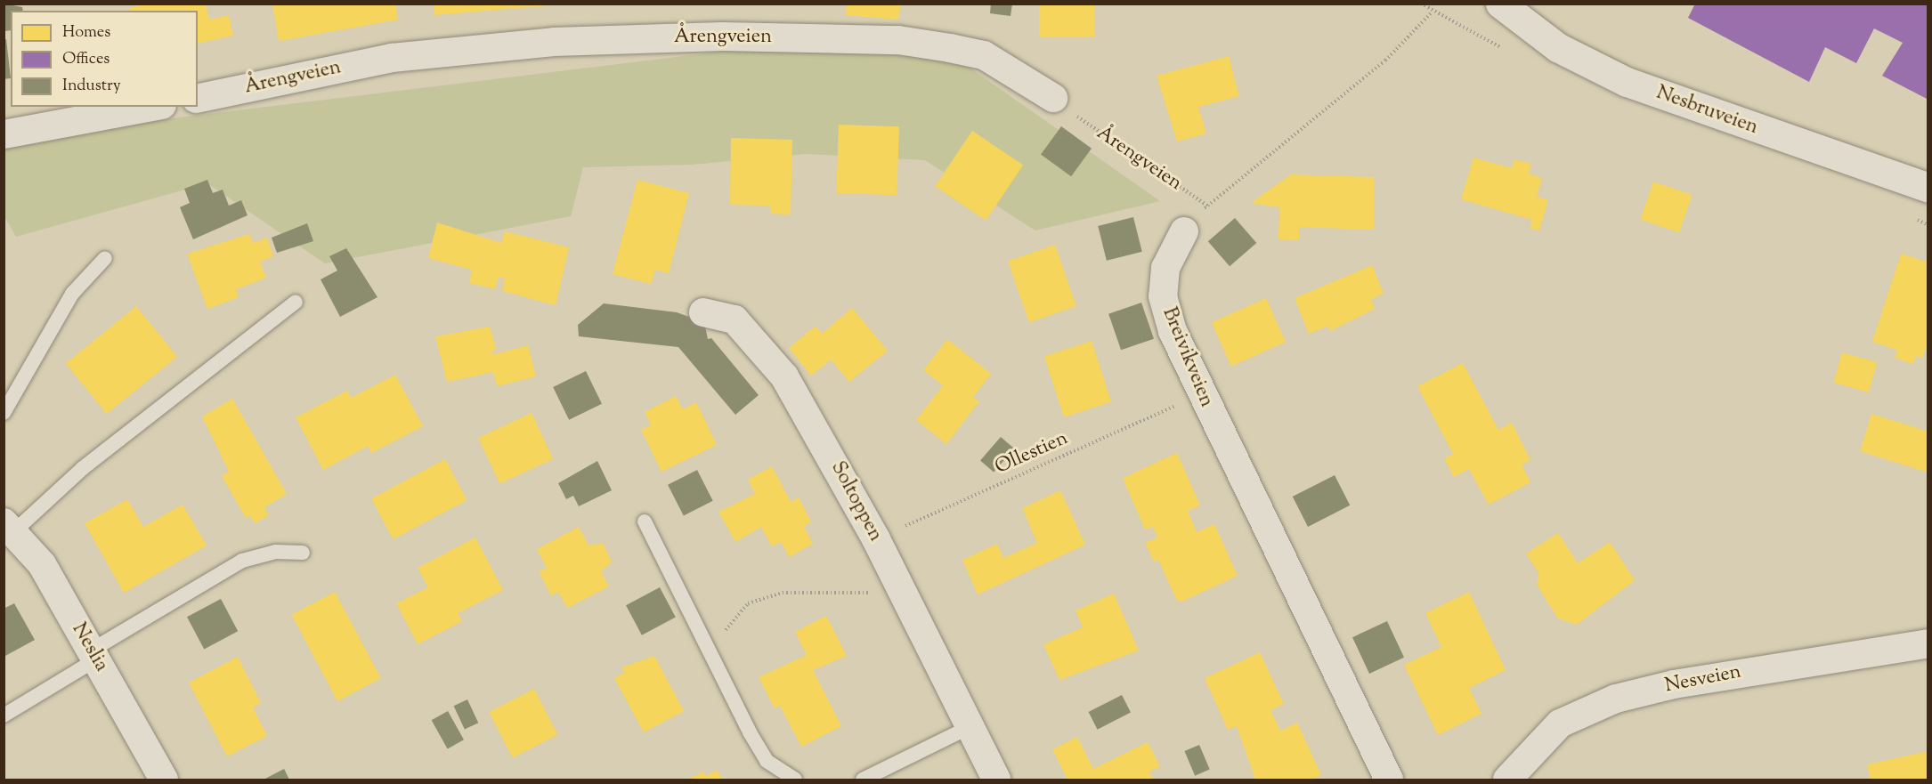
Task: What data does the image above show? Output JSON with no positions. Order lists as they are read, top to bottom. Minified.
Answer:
{"streets":{"street":["Årengveien","Nesbruveien","Breivikveien","Soltoppen","Neslia","Nesveien"],"path":["Ollestien"]},"crossings":[["Breivikveien","Ollestien"],["Ollestien","Soltoppen"]],"legend":["Homes","Offices","Industry"]}
